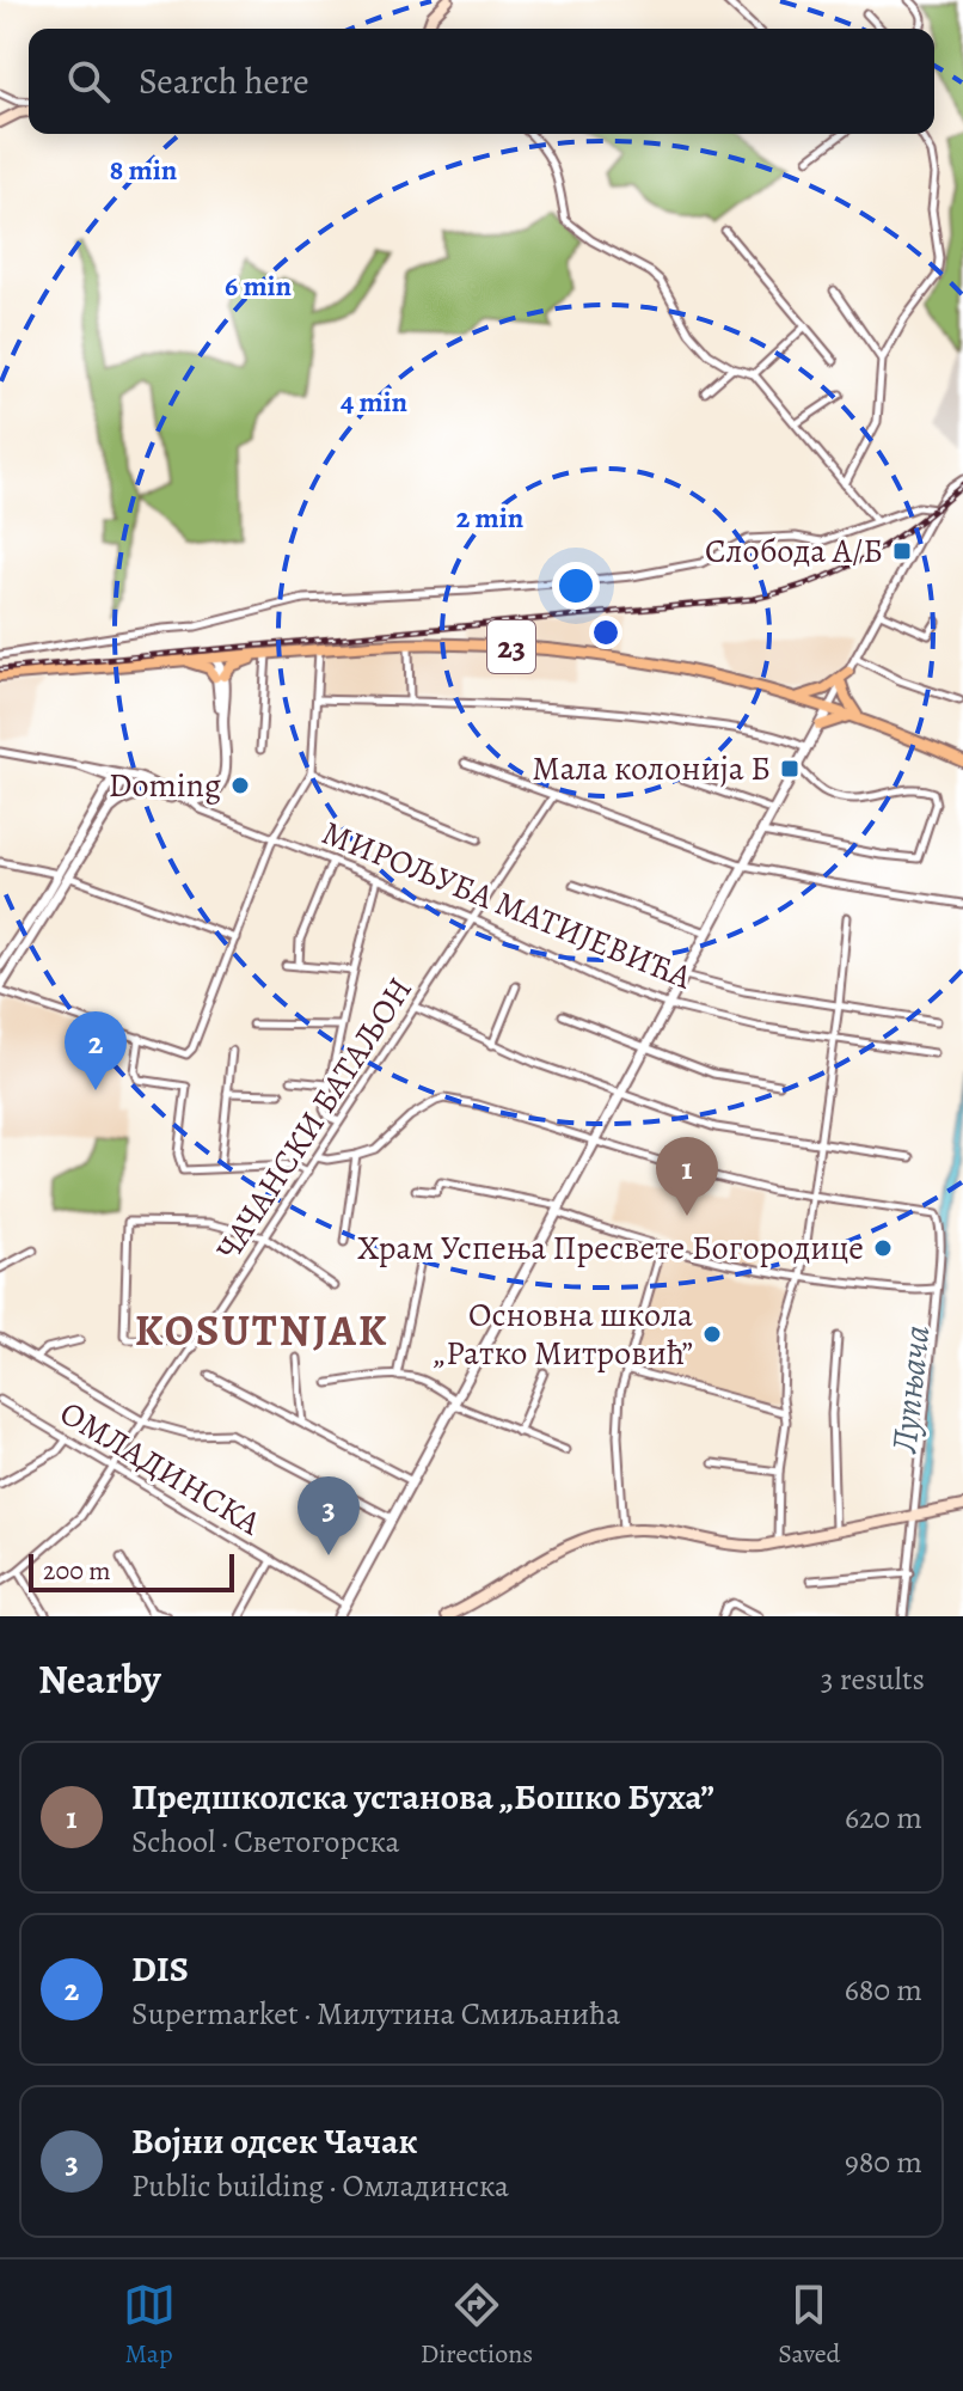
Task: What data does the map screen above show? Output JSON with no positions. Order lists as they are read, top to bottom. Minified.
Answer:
{"streets":{"main road":["23"],"street":["МИРОЉУБА МАТИЈЕВИЋА","ЧАЧАНСКИ БАТАЉОН","ОМЛАДИНСКА"]},"crossings":[["МИРОЉУБА МАТИЈЕВИЋА","ЧАЧАНСКИ БАТАЉОН"],["ЧАЧАНСКИ БАТАЉОН","ОМЛАДИНСКА"]],"districts":["KOSUTNJAK"],"water":["Лупњача"],"places":{"transit":["Слобода А/Б","Мала колонија Б"],"other":["Doming","Храм Успења Пресвете Богородице","Основна школа „Ратко Митровић”"]},"scale_bar":"200 m","page":{"search":"Search here","pins":["2","1","3"],"scale":"200 m","heading":["Nearby","3 results"],"list":[{"mark":"1","name":"Предшколска установа „Бошко Буха”","note":"School · Светогорска","value":"620 m"},{"mark":"2","name":"DIS","note":"Supermarket · Милутина Смиљанића","value":"680 m"},{"mark":"3","name":"Војни одсек Чачак","note":"Public building · Омладинска","value":"980 m"}],"nav":["Map","Directions","Saved"]},"rings":["8 min","6 min","4 min","2 min"]}
